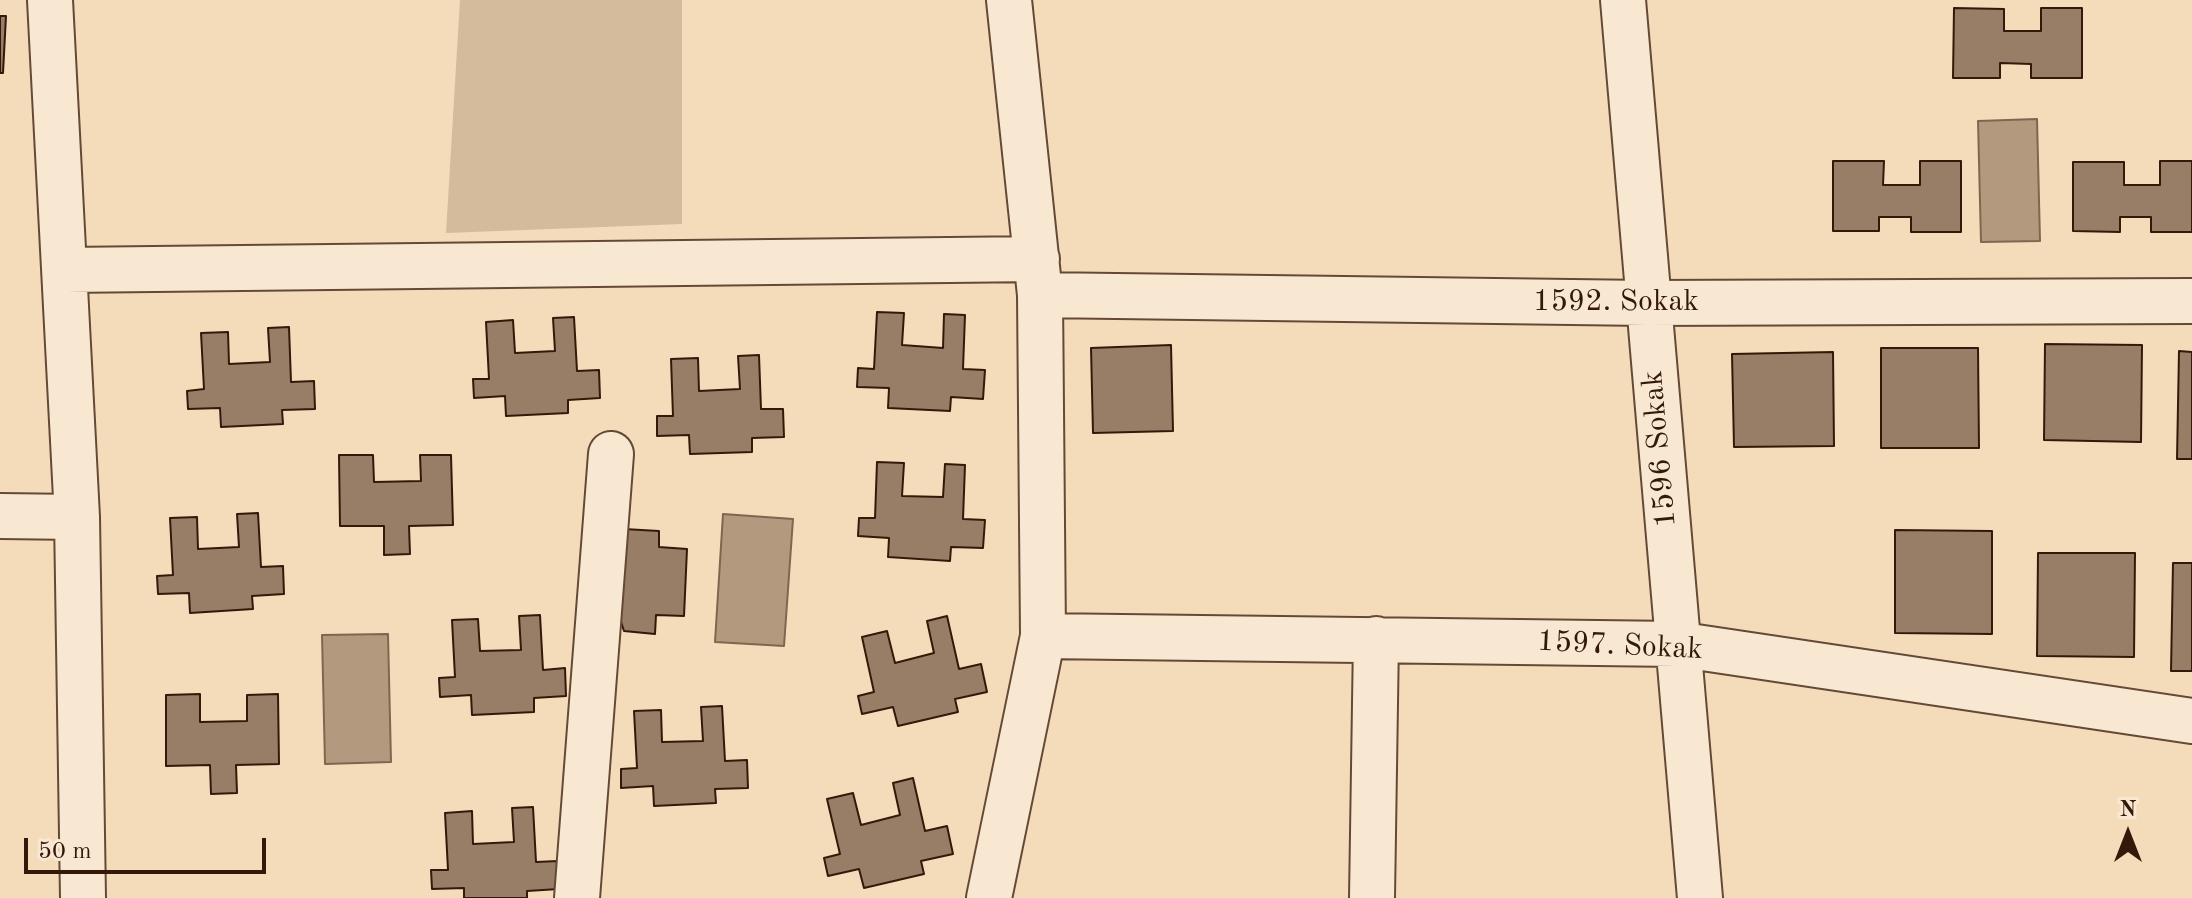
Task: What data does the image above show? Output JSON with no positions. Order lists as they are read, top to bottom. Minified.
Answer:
{"streets":{"street":["1592. Sokak","1596 Sokak","1597. Sokak"]},"crossings":[["1592. Sokak","1596 Sokak"],["1596 Sokak","1597. Sokak"]],"scale_bar":"50 m","north":"top"}
